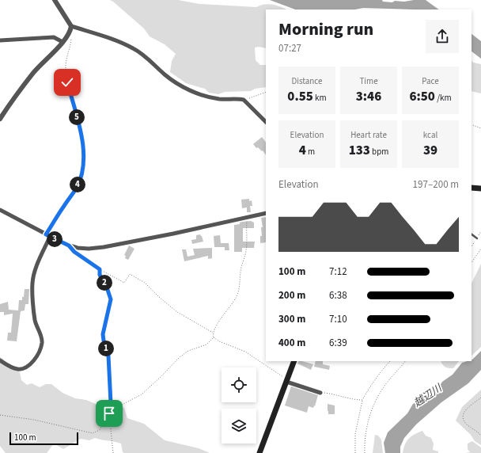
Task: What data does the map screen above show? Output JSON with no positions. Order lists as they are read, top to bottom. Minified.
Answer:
{"water":["越辺川"],"scale_bar":"100 m","page":{"heading":["Morning run","07:27"],"stats":[["Distance","0.55 km"],["Time","3:46"],["Pace","6:50 /km"],["Elevation","4 m"],["Heart rate","133 bpm"],["kcal","39"]],"pins":["5","4","3","2","1"],"chart":["Elevation","197–200 m"],"list":[{"name":"100 m","note":"7:12"},{"name":"200 m","note":"6:38"},{"name":"300 m","note":"7:10"},{"name":"400 m","note":"6:39"}],"scale":"100 m"}}
